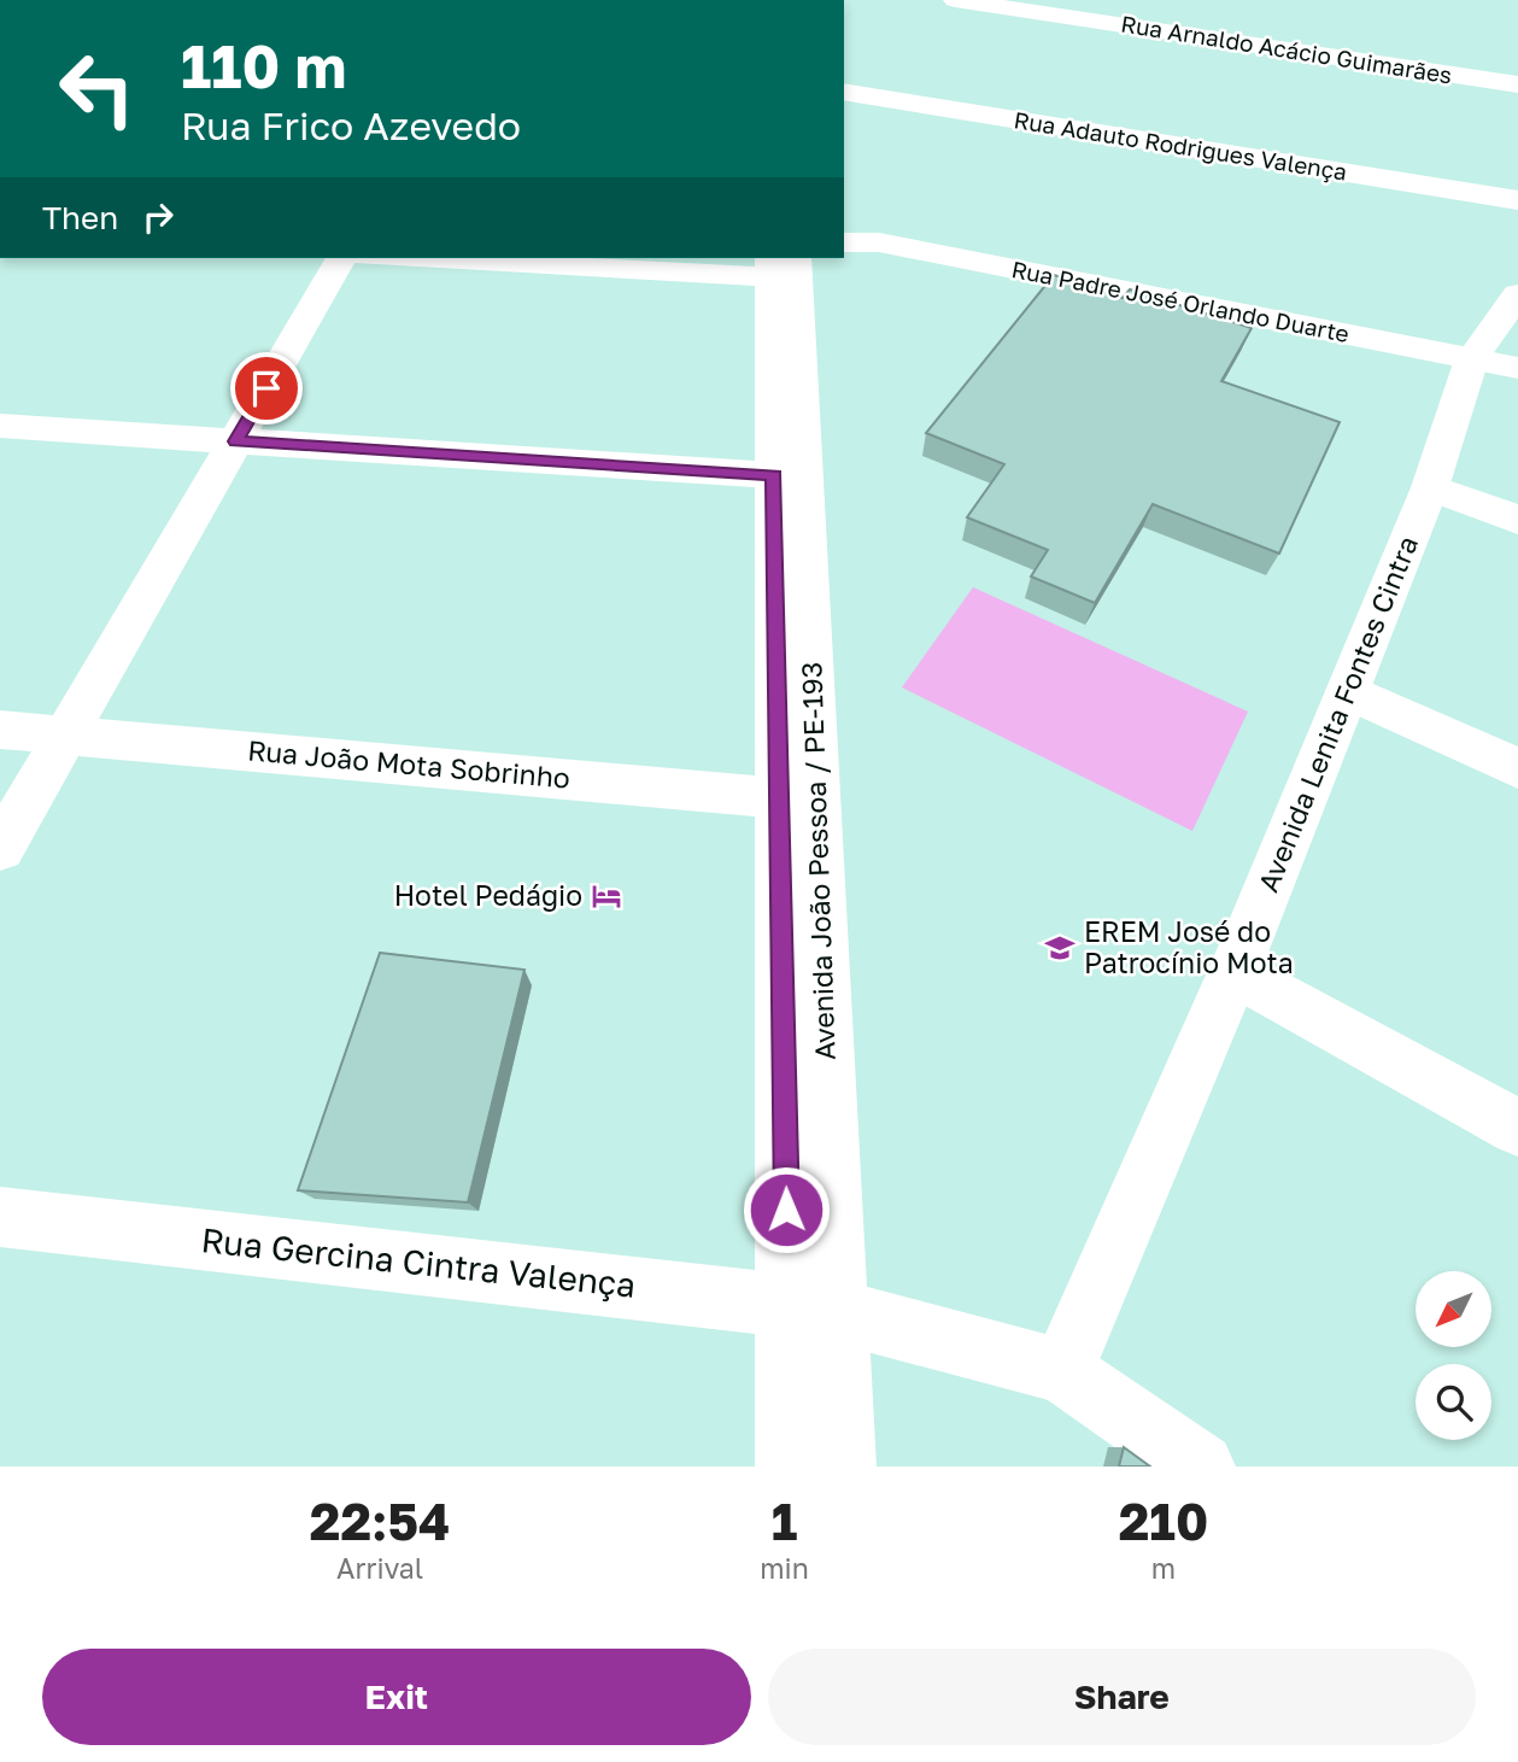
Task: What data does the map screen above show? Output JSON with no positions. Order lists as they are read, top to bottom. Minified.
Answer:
{"streets":{"street":["Rua Arnaldo Acácio Guimarães","Rua Adauto Rodrigues Valença","Rua Padre José Orlando Duarte","Avenida Lenita Fontes Cintra","Rua João Mota Sobrinho","Rua Gercina Cintra Valença"]},"crossings":[["Rua Padre José Orlando Duarte","Avenida Lenita Fontes Cintra"],["Avenida Lenita Fontes Cintra","Rua Gercina Cintra Valença"]],"places":{"hotel":["Hotel Pedágio"],"school or university":["EREM José do Patrocínio Mota"]},"north":"bottom left","page":{"turn":["110 m","Rua Frico Azevedo"],"then":"Then","eta":["22:54","Arrival","1","min","210","m"],"buttons":["Exit","Share"]}}
